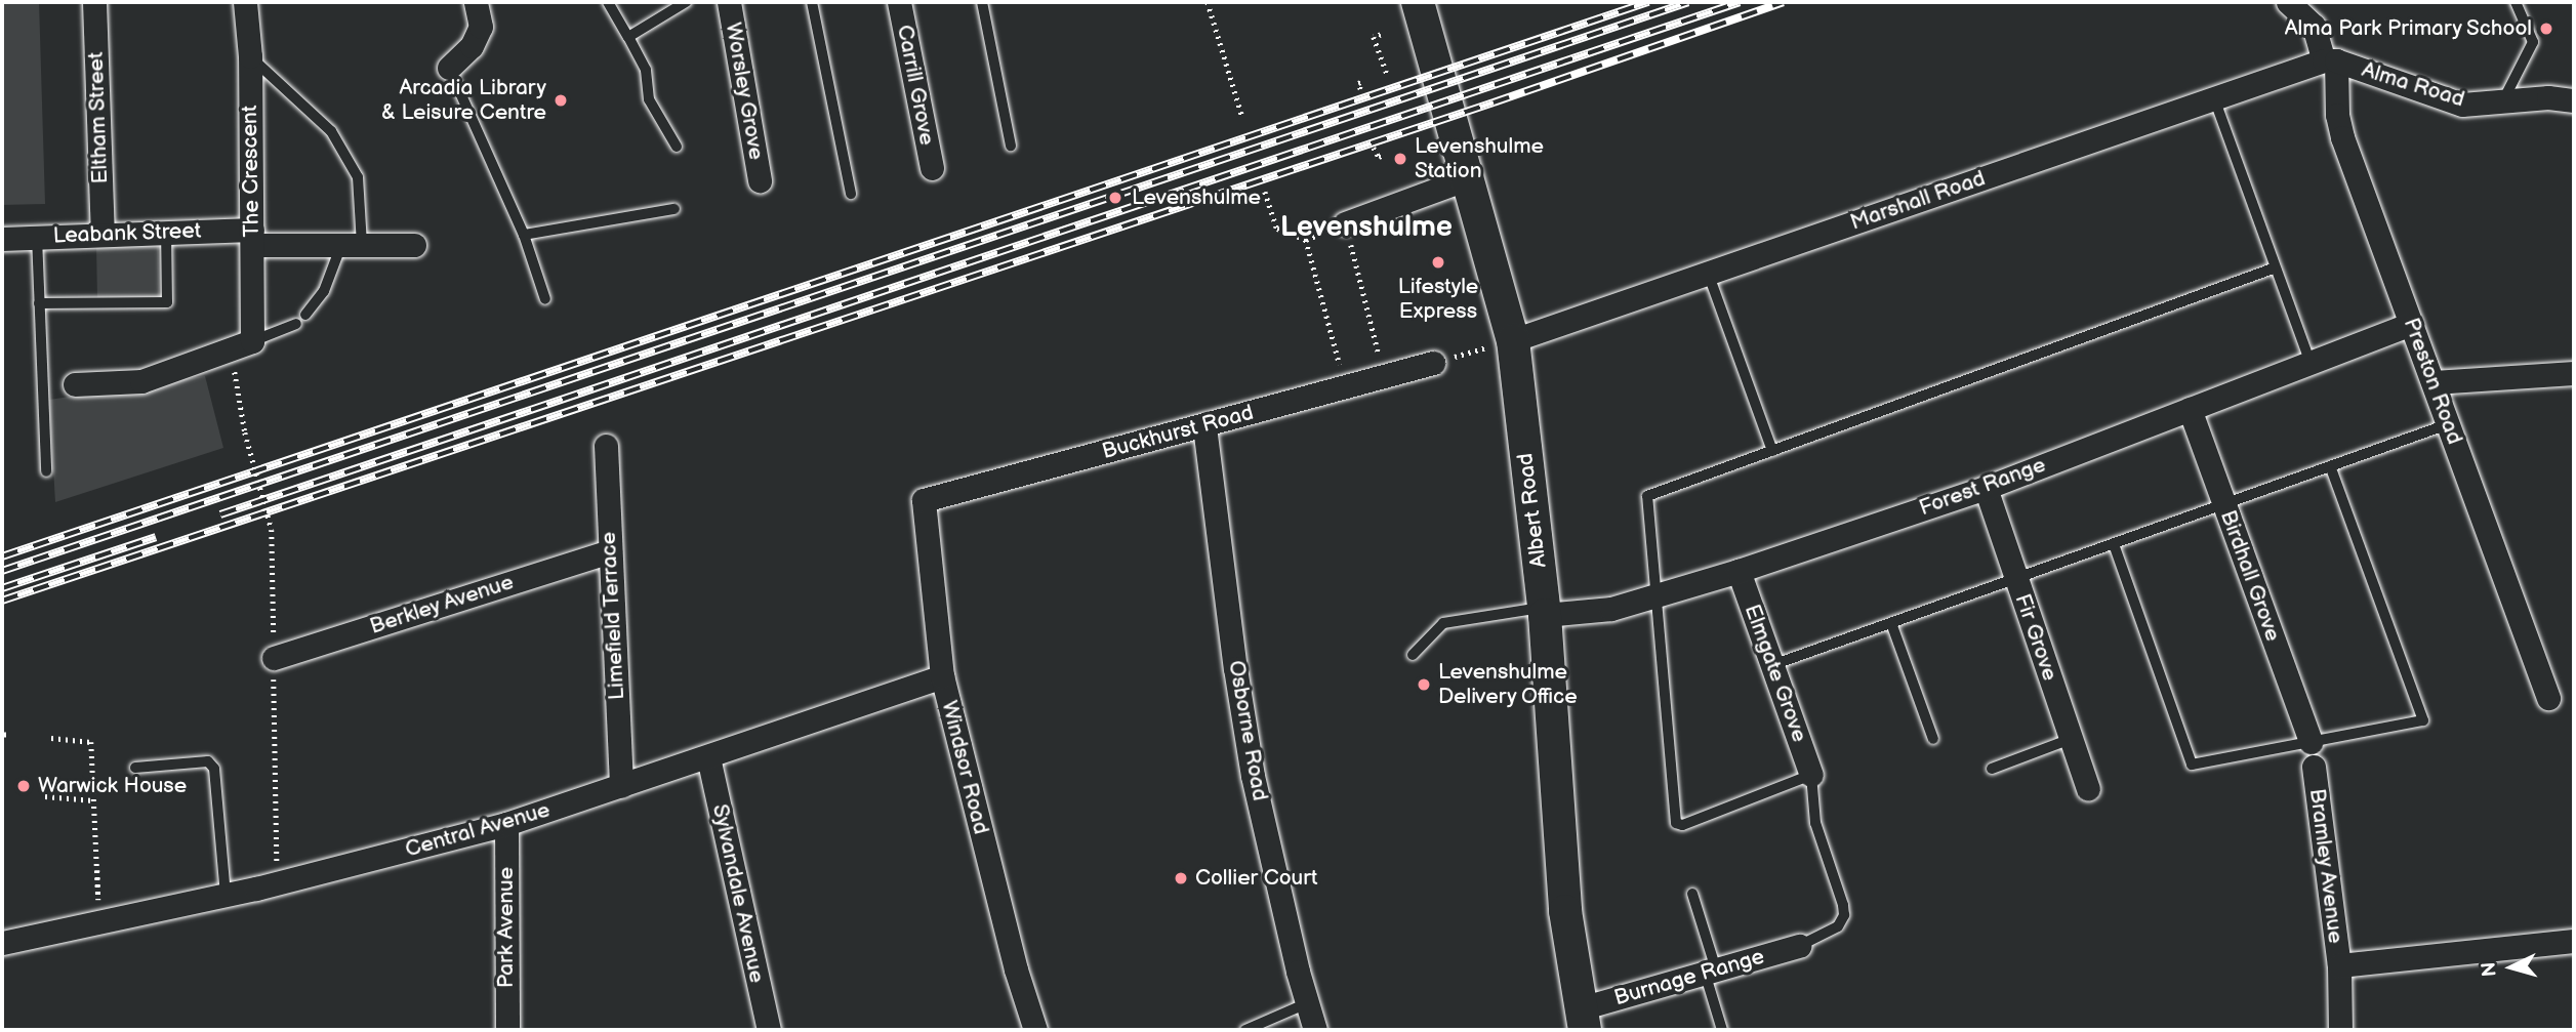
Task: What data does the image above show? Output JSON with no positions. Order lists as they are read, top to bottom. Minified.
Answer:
{"streets":{"main road":["Albert Road"],"street":["Carrill Grove","Alma Road","Worsley Grove","Eltham Street","The Crescent","Marshall Road","Leabank Street","Preston Road","Buckhurst Road","Forest Range","Birdhall Grove","Berkley Avenue","Limefield Terrace","Fir Grove","Elmgate Grove","Osborne Road","Windsor Road","Central Avenue","Bramley Avenue","Sylvandale Avenue","Park Avenue","Burnage Range"]},"crossings":[["Alma Road","Marshall Road"],["Alma Road","Preston Road"],["Eltham Street","Leabank Street"],["The Crescent","Leabank Street"],["Marshall Road","Preston Road"],["Marshall Road","Albert Road"],["Preston Road","Forest Range"],["Buckhurst Road","Osborne Road"],["Buckhurst Road","Windsor Road"],["Forest Range","Albert Road"],["Forest Range","Birdhall Grove"],["Forest Range","Fir Grove"],["Forest Range","Elmgate Grove"],["Albert Road","Burnage Range"],["Berkley Avenue","Limefield Terrace"],["Limefield Terrace","Central Avenue"],["Windsor Road","Central Avenue"],["Central Avenue","Sylvandale Avenue"],["Central Avenue","Park Avenue"]],"districts":["Levenshulme"],"places":["Alma Park Primary School","Arcadia Library & Leisure Centre","Levenshulme Station","Levenshulme","Lifestyle Express","Levenshulme Delivery Office","Warwick House","Collier Court"],"north":"left"}
